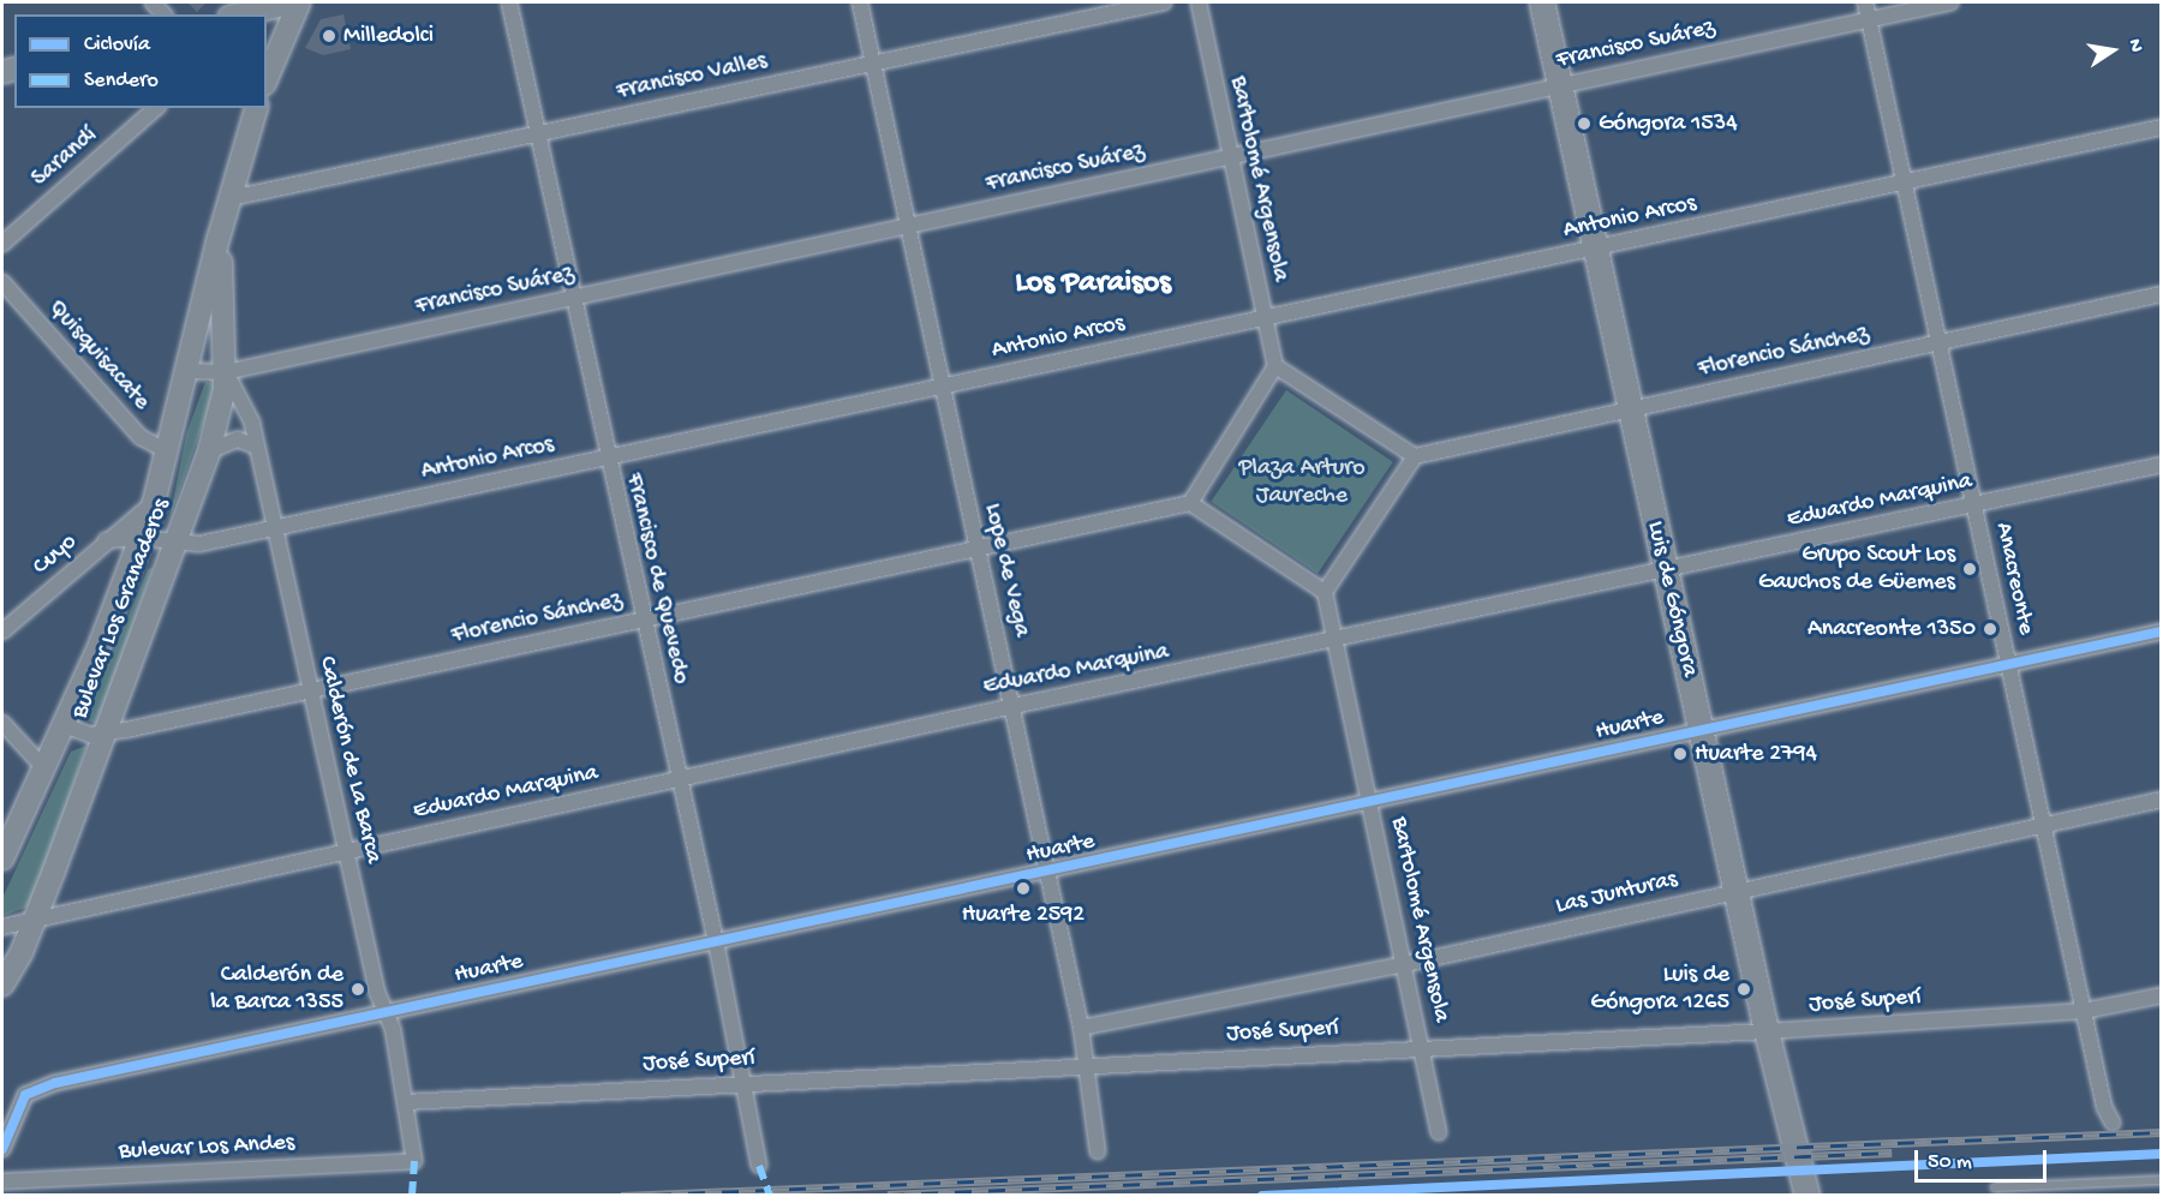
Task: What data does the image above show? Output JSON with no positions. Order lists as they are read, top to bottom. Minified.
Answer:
{"streets":{"main road":["Luis de Góngora","Bulevar Los Granaderos"],"street":["Francisco Suárez","Francisco Valles","Sarandí","Bartolomé Argensola","Antonio Arcos","Florencio Sánchez","Quisquisacate","Eduardo Marquina","Cuyo","Lope de Vega","Francisco de Quevedo","Anacreonte","Huarte","Calderón de La Barca","Las Junturas","José Superí","Bulevar Los Andes"]},"crossings":[["Francisco Suárez","Bartolomé Argensola"],["Francisco Suárez","Lope de Vega"],["Francisco Suárez","Francisco de Quevedo"],["Francisco Suárez","Anacreonte"],["Francisco Suárez","Luis de Góngora"],["Francisco Suárez","Bulevar Los Granaderos"],["Francisco Suárez","Calderón de La Barca"],["Francisco Valles","Lope de Vega"],["Francisco Valles","Francisco de Quevedo"],["Francisco Valles","Bulevar Los Granaderos"],["Bartolomé Argensola","Antonio Arcos"],["Bartolomé Argensola","Eduardo Marquina"],["Bartolomé Argensola","Huarte"],["Bartolomé Argensola","Las Junturas"],["Bartolomé Argensola","José Superí"],["Antonio Arcos","Cuyo"],["Antonio Arcos","Lope de Vega"],["Antonio Arcos","Francisco de Quevedo"],["Antonio Arcos","Anacreonte"],["Antonio Arcos","Luis de Góngora"],["Antonio Arcos","Bulevar Los Granaderos"],["Antonio Arcos","Calderón de La Barca"],["Florencio Sánchez","Lope de Vega"],["Florencio Sánchez","Francisco de Quevedo"],["Florencio Sánchez","Anacreonte"],["Florencio Sánchez","Luis de Góngora"],["Florencio Sánchez","Bulevar Los Granaderos"],["Florencio Sánchez","Calderón de La Barca"],["Quisquisacate","Bulevar Los Granaderos"],["Eduardo Marquina","Lope de Vega"],["Eduardo Marquina","Francisco de Quevedo"],["Eduardo Marquina","Anacreonte"],["Eduardo Marquina","Luis de Góngora"],["Eduardo Marquina","Bulevar Los Granaderos"],["Eduardo Marquina","Calderón de La Barca"],["Cuyo","Bulevar Los Granaderos"],["Lope de Vega","Huarte"],["Lope de Vega","Las Junturas"],["Lope de Vega","José Superí"],["Francisco de Quevedo","Huarte"],["Francisco de Quevedo","José Superí"],["Anacreonte","Huarte"],["Anacreonte","Las Junturas"],["Anacreonte","José Superí"],["Luis de Góngora","Huarte"],["Luis de Góngora","Las Junturas"],["Luis de Góngora","José Superí"],["Bulevar Los Granaderos","Calderón de La Barca"],["Huarte","Calderón de La Barca"],["Calderón de La Barca","José Superí"],["Calderón de La Barca","Bulevar Los Andes"]],"districts":["Los Paraisos"],"parks":["Plaza Arturo Jaureche"],"places":["Milledolci","Góngora 1534","Grupo Scout Los Gauchos de Güemes","Anacreonte 1350","Huarte 2794","Huarte 2592","Calderón de la Barca 1355","Luis de Góngora 1265"],"legend":["Ciclovía","Sendero"],"scale_bar":"50 m","north":"right"}
